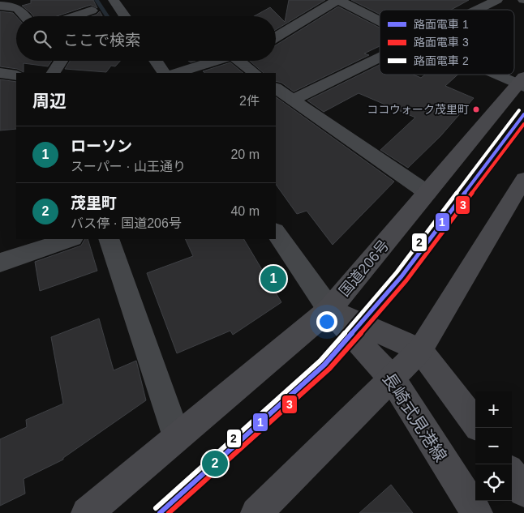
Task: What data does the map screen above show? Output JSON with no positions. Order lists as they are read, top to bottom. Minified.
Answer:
{"streets":{"main road":["国道206号","長崎式見港線"]},"crossings":[["国道206号","長崎式見港線"]],"places":["ココウォーク茂里町"],"lines":["tram line 2","tram line 1","tram line 3"],"legend":["路面電車 1","路面電車 3","路面電車 2"],"page":{"search":"ここで検索","heading":["周辺","2件"],"list":[{"mark":"1","name":"ローソン","note":"スーパー · 山王通り","value":"20 m"},{"mark":"2","name":"茂里町","note":"バス停 · 国道206号","value":"40 m"}],"pins":["1","2"],"map_buttons":["+","−"]}}
